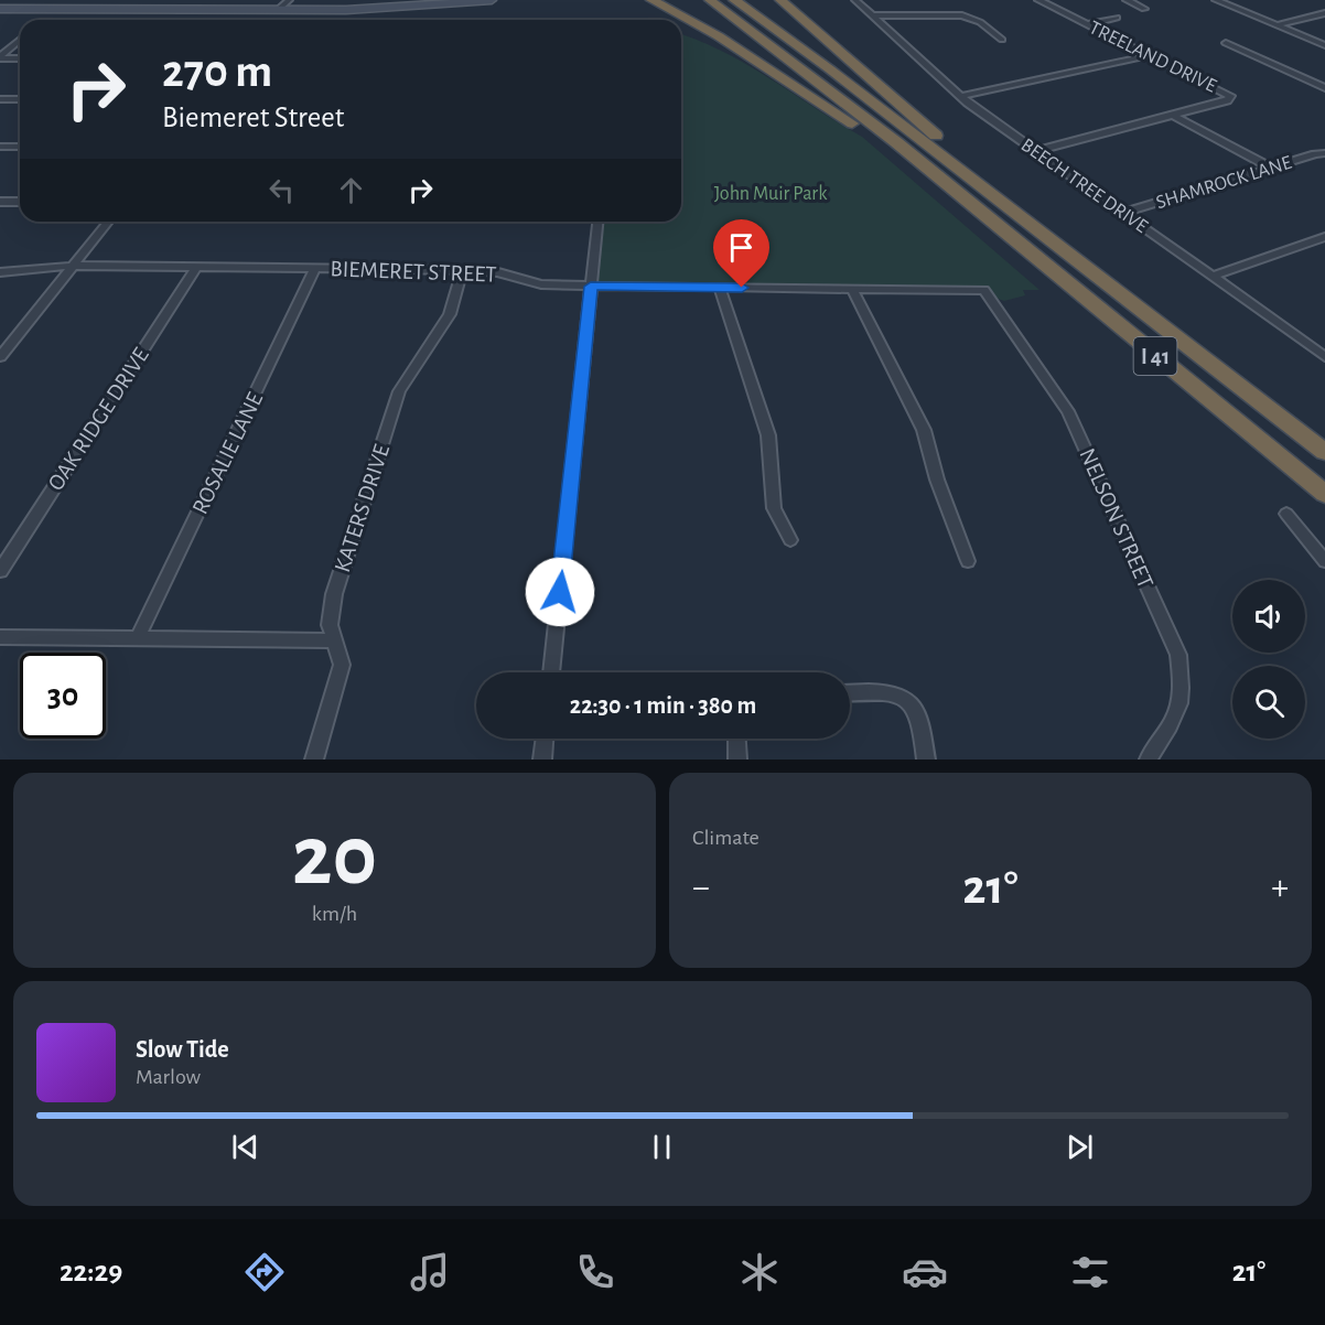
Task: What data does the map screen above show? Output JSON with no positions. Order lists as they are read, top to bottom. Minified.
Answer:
{"streets":{"highway":["I 41"],"street":["TREELAND DRIVE","SHAMROCK LANE","BEECH TREE DRIVE","BIEMERET STREET","OAK RIDGE DRIVE","ROSALIE LANE","KATERS DRIVE","NELSON STREET"]},"crossings":[["SHAMROCK LANE","BEECH TREE DRIVE"],["BIEMERET STREET","OAK RIDGE DRIVE"],["BIEMERET STREET","ROSALIE LANE"],["BIEMERET STREET","KATERS DRIVE"],["BIEMERET STREET","NELSON STREET"]],"parks":["John Muir Park"],"page":{"turn":["270 m","Biemeret Street"],"limit":"30","trip":"22:30 · 1 min · 380 m","tile":[["20","km/h"],"Climate"],"heat":["−","21°","+"],"song":["Slow Tide","Marlow"],"tabs":["22:29","21°"]}}
